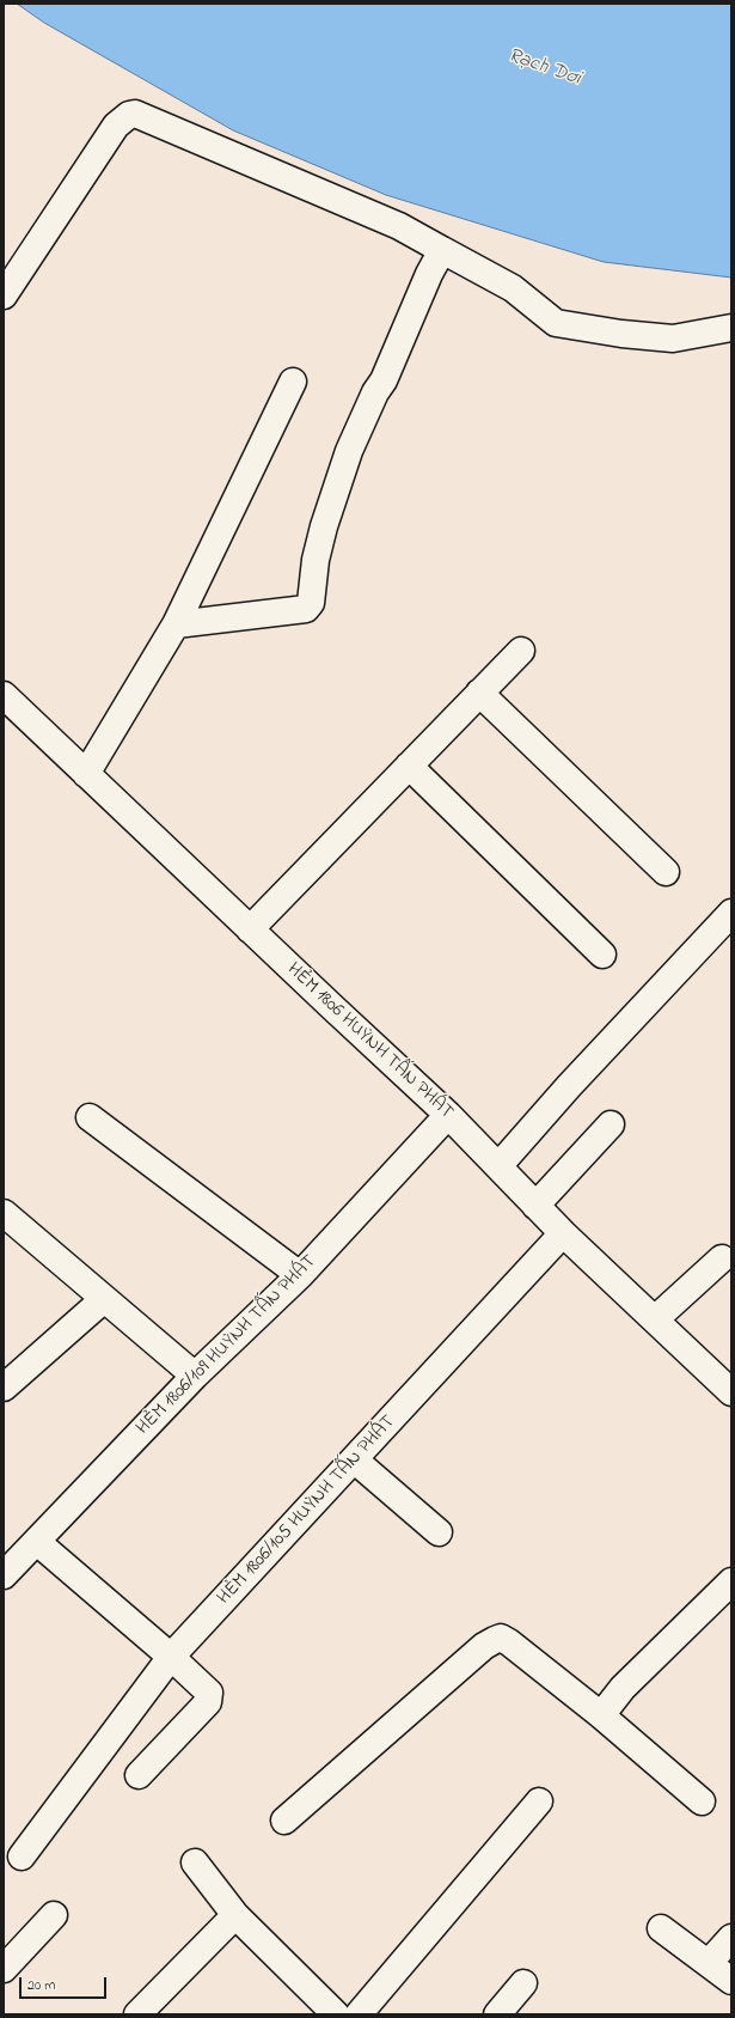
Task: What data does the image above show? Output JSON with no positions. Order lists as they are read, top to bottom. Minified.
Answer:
{"streets":{"street":["HẺM 1806 HUỲNH TẤN PHÁT","HẺM 1806/109 HUỲNH TẤN PHÁT","HẺM 1806/105 HUỲNH TẤN PHÁT"]},"crossings":[["HẺM 1806 HUỲNH TẤN PHÁT","HẺM 1806/109 HUỲNH TẤN PHÁT"],["HẺM 1806 HUỲNH TẤN PHÁT","HẺM 1806/105 HUỲNH TẤN PHÁT"]],"water":["Rạch Dơi"],"scale_bar":"20 m"}
